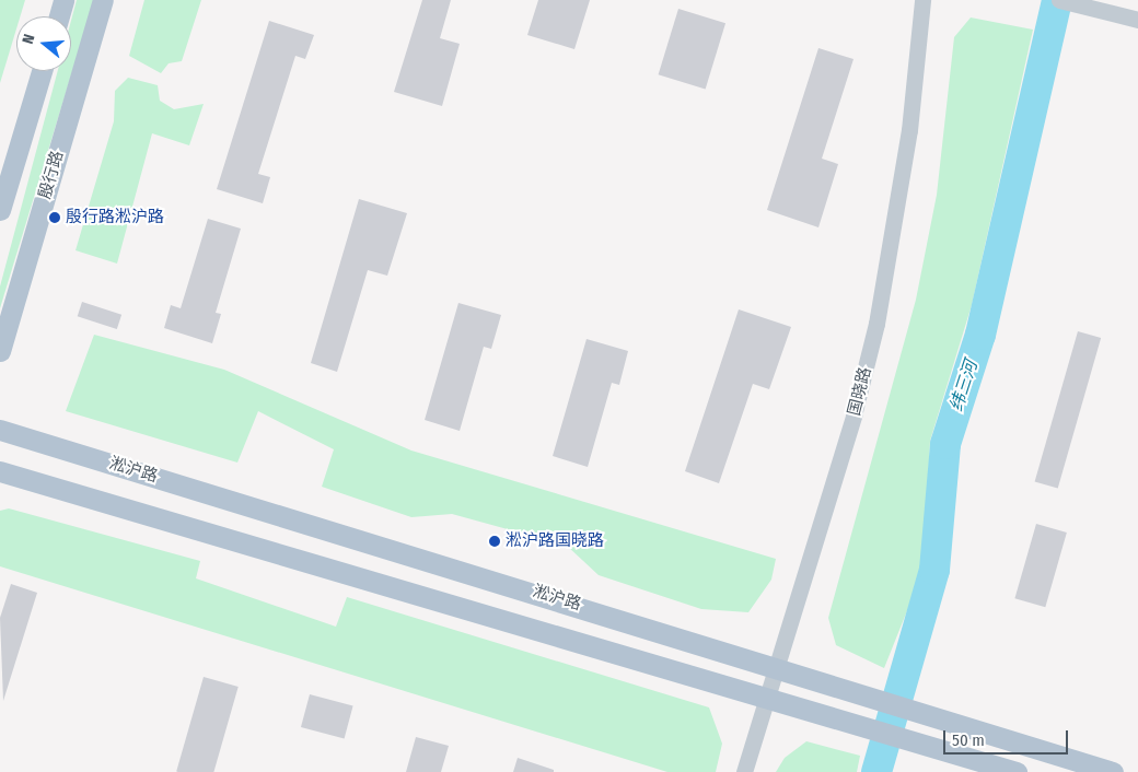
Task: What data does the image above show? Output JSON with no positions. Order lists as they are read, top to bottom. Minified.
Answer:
{"streets":{"main road":["殷行路","淞沪路"],"street":["国晓路"]},"crossings":[["国晓路","淞沪路"]],"water":["纬三河"],"places":["殷行路淞沪路","淞沪路国晓路"],"scale_bar":"50 m","north":"left"}
